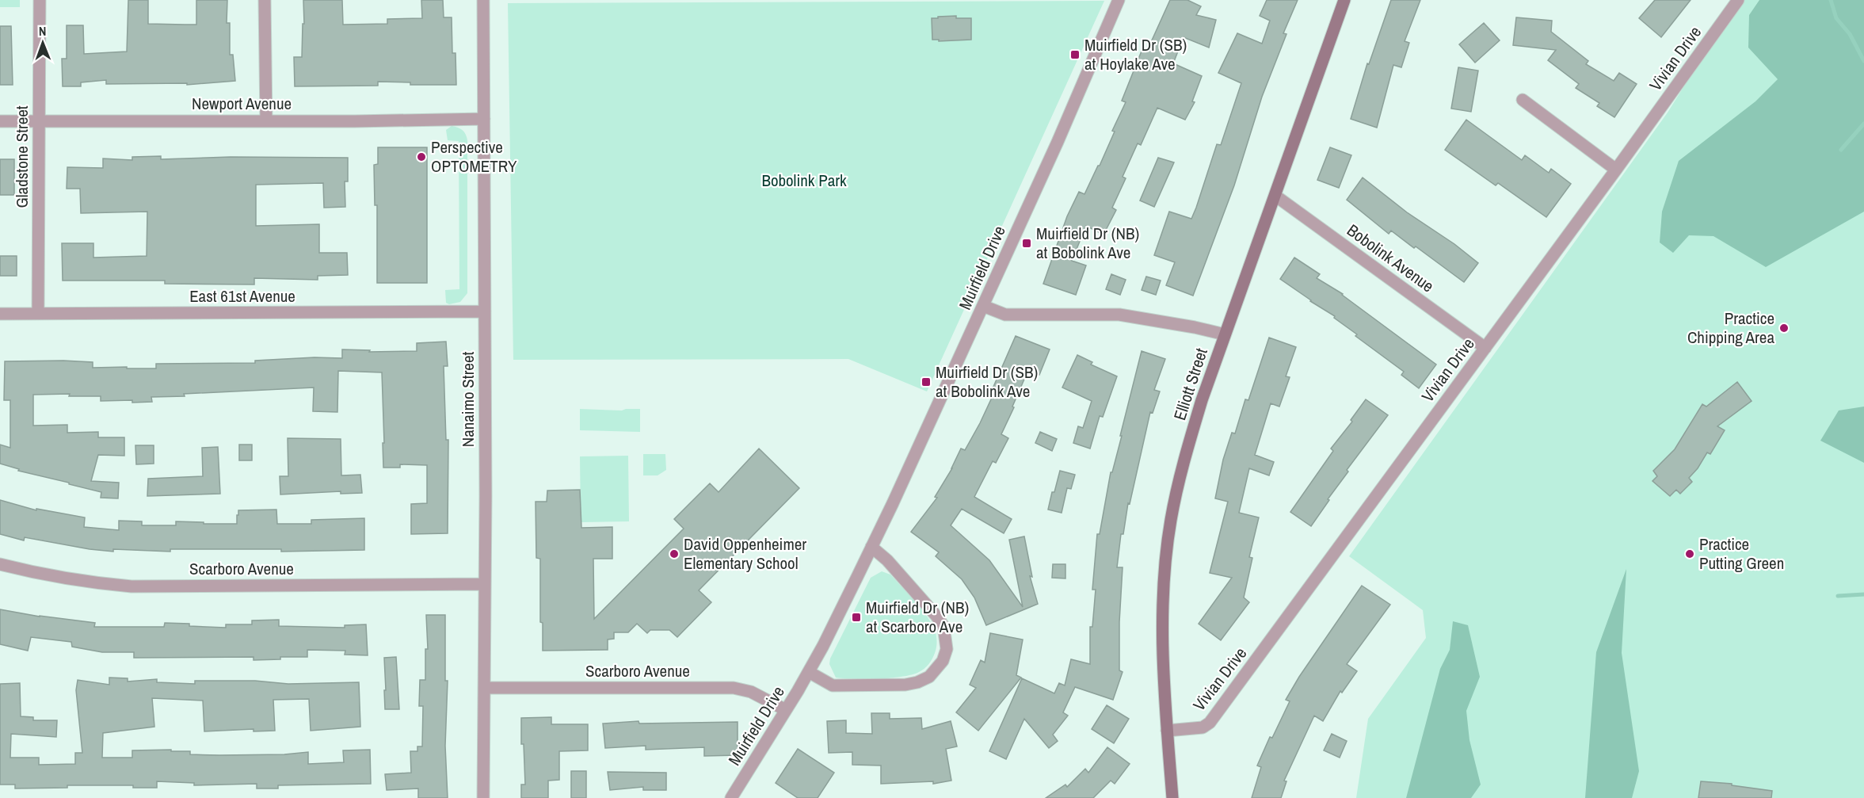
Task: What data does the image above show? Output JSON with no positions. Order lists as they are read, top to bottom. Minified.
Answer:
{"streets":{"street":["Vivian Drive","Newport Avenue","Gladstone Street","Bobolink Avenue","Muirfield Drive","East 61st Avenue","Elliott Street","Nanaimo Street","Scarboro Avenue"]},"crossings":[["Vivian Drive","Bobolink Avenue"],["Vivian Drive","Elliott Street"],["Newport Avenue","Gladstone Street"],["Newport Avenue","Nanaimo Street"],["Gladstone Street","East 61st Avenue"],["Bobolink Avenue","Elliott Street"],["Muirfield Drive","Scarboro Avenue"],["East 61st Avenue","Nanaimo Street"],["Nanaimo Street","Scarboro Avenue"]],"parks":["Bobolink Park"],"places":{"transit":["Muirfield Dr (SB) at Hoylake Ave","Muirfield Dr (NB) at Bobolink Ave","Muirfield Dr (SB) at Bobolink Ave","Muirfield Dr (NB) at Scarboro Ave"],"other":["Perspective OPTOMETRY","Practice Chipping Area","David Oppenheimer Elementary School","Practice Putting Green"]},"north":"top"}
